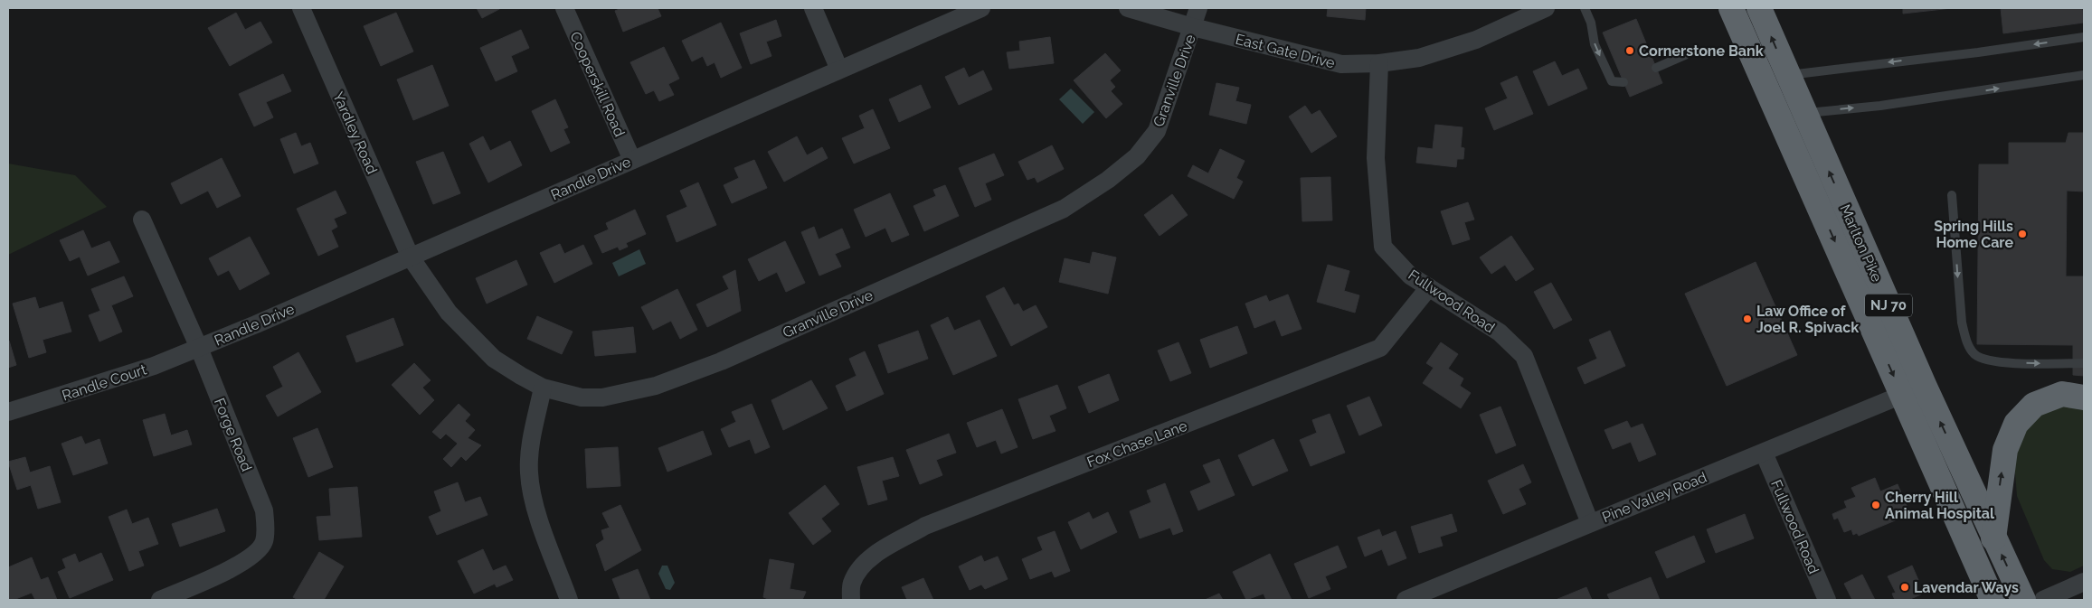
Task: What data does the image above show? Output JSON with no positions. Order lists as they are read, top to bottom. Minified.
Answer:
{"streets":{"highway":["Marlton Pike","NJ 70"],"street":["East Gate Drive","Granville Drive","Cooperskill Road","Yardley Road","Randle Drive","Fullwood Road","Randle Court","Forge Road","Fox Chase Lane","Pine Valley Road"]},"crossings":[["East Gate Drive","Granville Drive"],["East Gate Drive","Fullwood Road"],["Granville Drive","Yardley Road"],["Granville Drive","Randle Drive"],["Cooperskill Road","Randle Drive"],["Yardley Road","Randle Drive"],["Randle Drive","Randle Court"],["Randle Drive","Forge Road"],["Marlton Pike","Pine Valley Road"],["Fullwood Road","Fox Chase Lane"],["Fullwood Road","Pine Valley Road"],["Randle Court","Forge Road"]],"places":["Cornerstone Bank","Spring Hills Home Care","Law Office of Joel R. Spivack","Cherry Hill Animal Hospital","Lavendar Ways"]}
